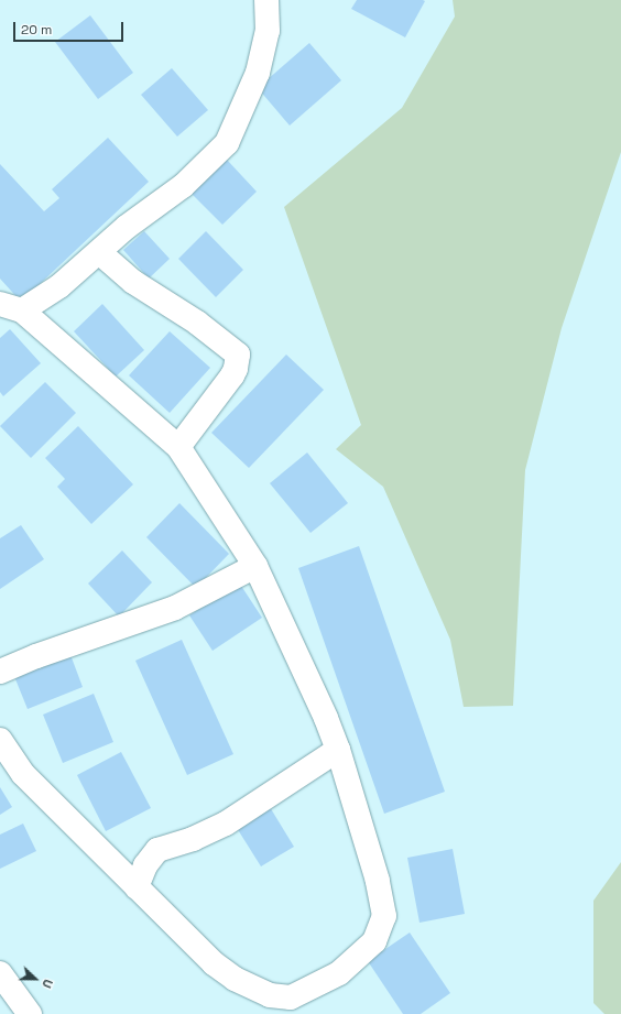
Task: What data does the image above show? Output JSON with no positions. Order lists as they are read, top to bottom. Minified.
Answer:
{"scale_bar":"20 m","north":"right"}
